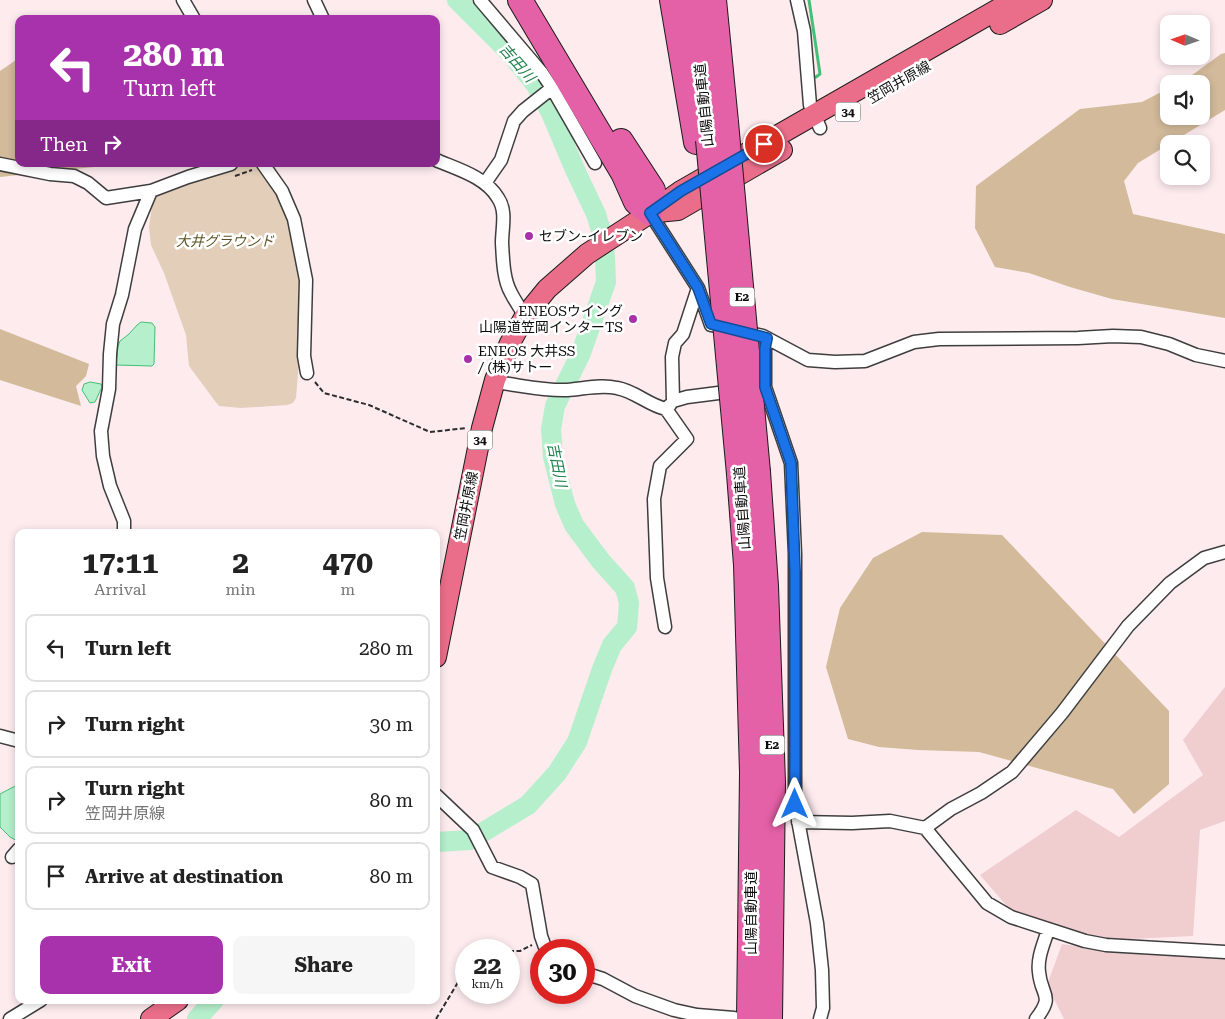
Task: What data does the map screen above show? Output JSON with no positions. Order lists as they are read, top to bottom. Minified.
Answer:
{"streets":{"highway":["山陽自動車道","E2"],"main road":["笠岡井原線","34"]},"water":["吉田川"],"parks":["大井グラウンド"],"places":["セブン-イレブン","ENEOSウイング 山陽道笠岡インターTS","ENEOS 大井SS / (株)サトー"],"north":"left","page":{"turn":["280 m","Turn left"],"then":"Then","eta":["17:11","Arrival","2","min","470","m"],"list":[{"name":"Turn left","value":"280 m"},{"name":"Turn right","value":"30 m"},{"name":"Turn right","note":"笠岡井原線","value":"80 m"},{"name":"Arrive at destination","value":"80 m"}],"buttons":["Exit","Share"],"speed":"22 km/h","limit":"30"}}
